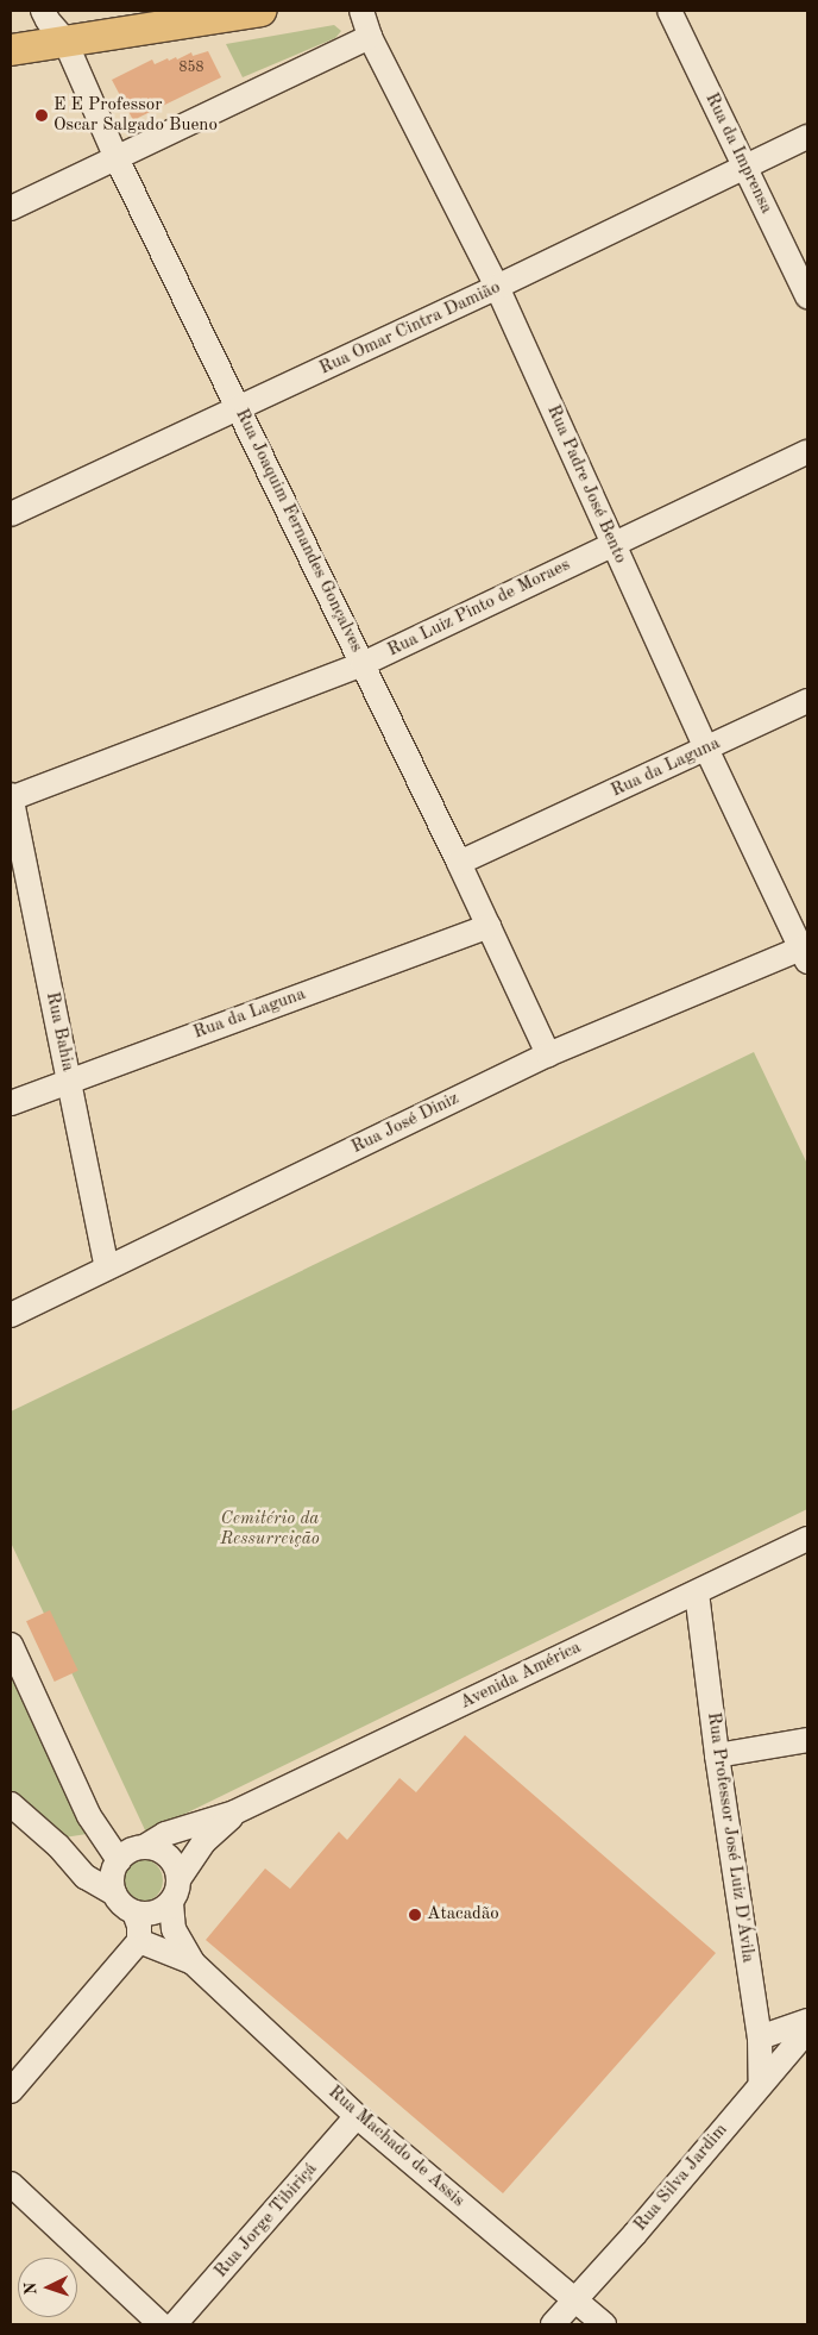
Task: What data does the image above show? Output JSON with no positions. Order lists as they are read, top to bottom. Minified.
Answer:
{"streets":{"street":["Rua da Imprensa","Rua Omar Cintra Damião","Rua Padre José Bento","Rua Joaquim Fernandes Gonçalves","Rua Luiz Pinto de Moraes","Rua da Laguna","Rua Bahia","Rua José Diniz","Avenida América","Rua Professor José Luiz D'Ávila","Rua Machado de Assis","Rua Silva Jardim","Rua Jorge Tibiriçá"]},"crossings":[["Rua da Imprensa","Rua Omar Cintra Damião"],["Rua Omar Cintra Damião","Rua Padre José Bento"],["Rua Omar Cintra Damião","Rua Joaquim Fernandes Gonçalves"],["Rua Padre José Bento","Rua Luiz Pinto de Moraes"],["Rua Padre José Bento","Rua da Laguna"],["Rua Padre José Bento","Rua José Diniz"],["Rua Joaquim Fernandes Gonçalves","Rua Luiz Pinto de Moraes"],["Rua Joaquim Fernandes Gonçalves","Rua da Laguna"],["Rua Joaquim Fernandes Gonçalves","Rua José Diniz"],["Rua Luiz Pinto de Moraes","Rua Bahia"],["Rua da Laguna","Rua Bahia"],["Rua Bahia","Rua José Diniz"],["Avenida América","Rua Professor José Luiz D'Ávila"],["Avenida América","Rua Machado de Assis"],["Rua Professor José Luiz D'Ávila","Rua Silva Jardim"],["Rua Machado de Assis","Rua Silva Jardim"],["Rua Machado de Assis","Rua Jorge Tibiriçá"]],"parks":["Cemitério da Ressurreição"],"places":["E E Professor Oscar Salgado Bueno","Atacadão"],"house_numbers":["858"],"north":"left"}
